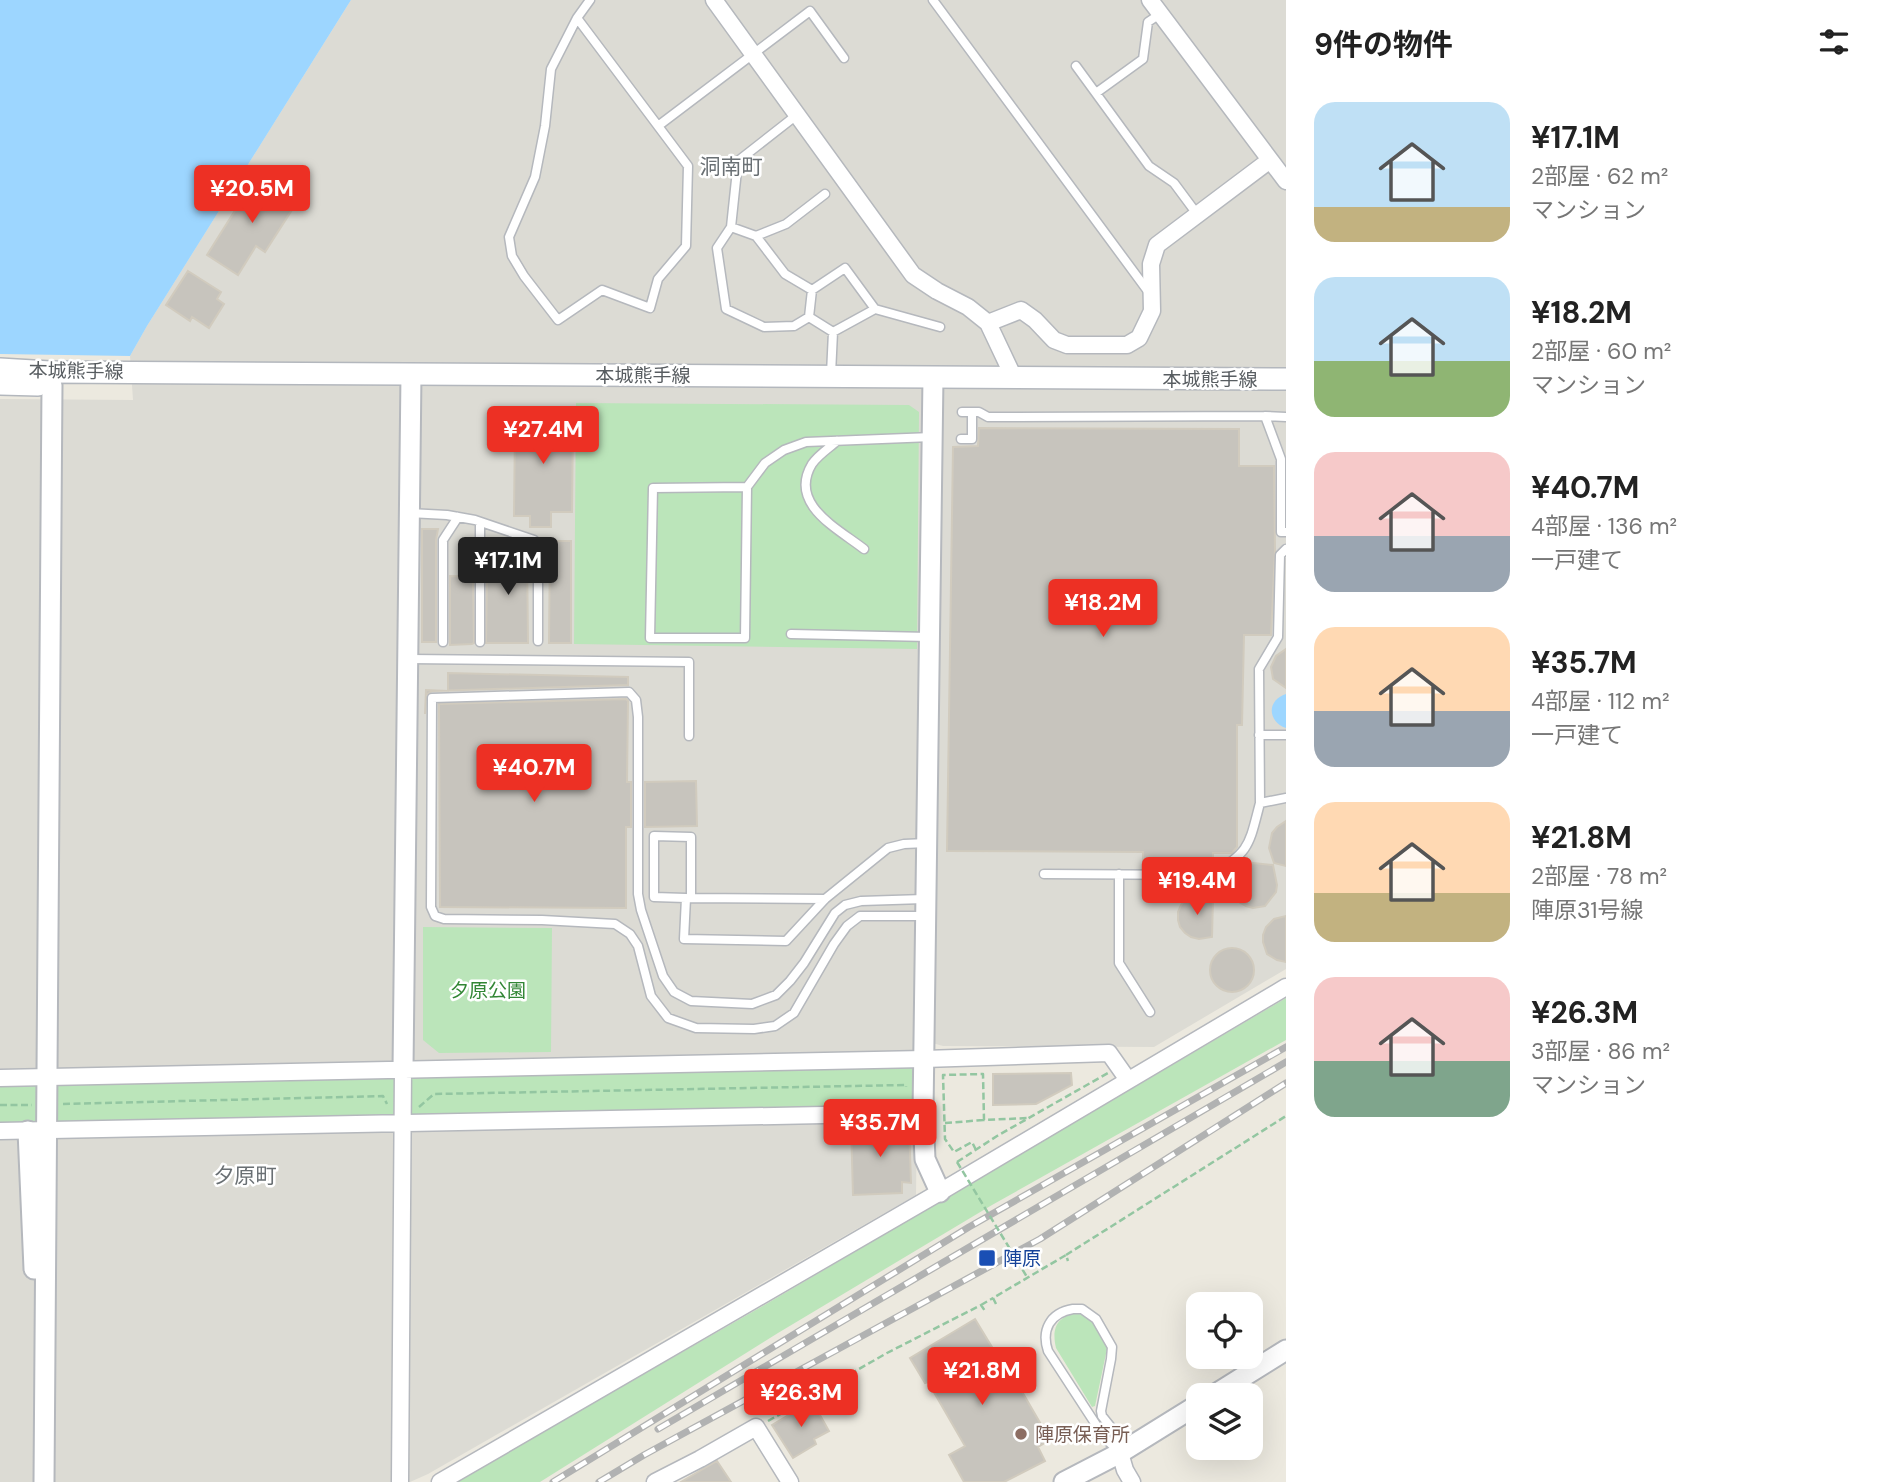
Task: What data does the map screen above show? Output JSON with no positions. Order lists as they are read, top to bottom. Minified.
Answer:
{"streets":{"main road":["本城熊手線"]},"districts":["洞南町","夕原町"],"parks":["夕原公園"],"places":{"transit":["陣原"],"other":["陣原保育所"]},"page":{"heading":"9件の物件","list":[{"name":"¥17.1M","note":"2部屋 · 62 m² · マンション"},{"name":"¥18.2M","note":"2部屋 · 60 m² · マンション"},{"name":"¥40.7M","note":"4部屋 · 136 m² · 一戸建て"},{"name":"¥35.7M","note":"4部屋 · 112 m² · 一戸建て"},{"name":"¥21.8M","note":"2部屋 · 78 m² · 陣原31号線"},{"name":"¥26.3M","note":"3部屋 · 86 m² · マンション"}],"price":["¥20.5M","¥27.4M","¥17.1M","¥18.2M","¥40.7M","¥19.4M","¥35.7M","¥21.8M","¥26.3M"]}}
